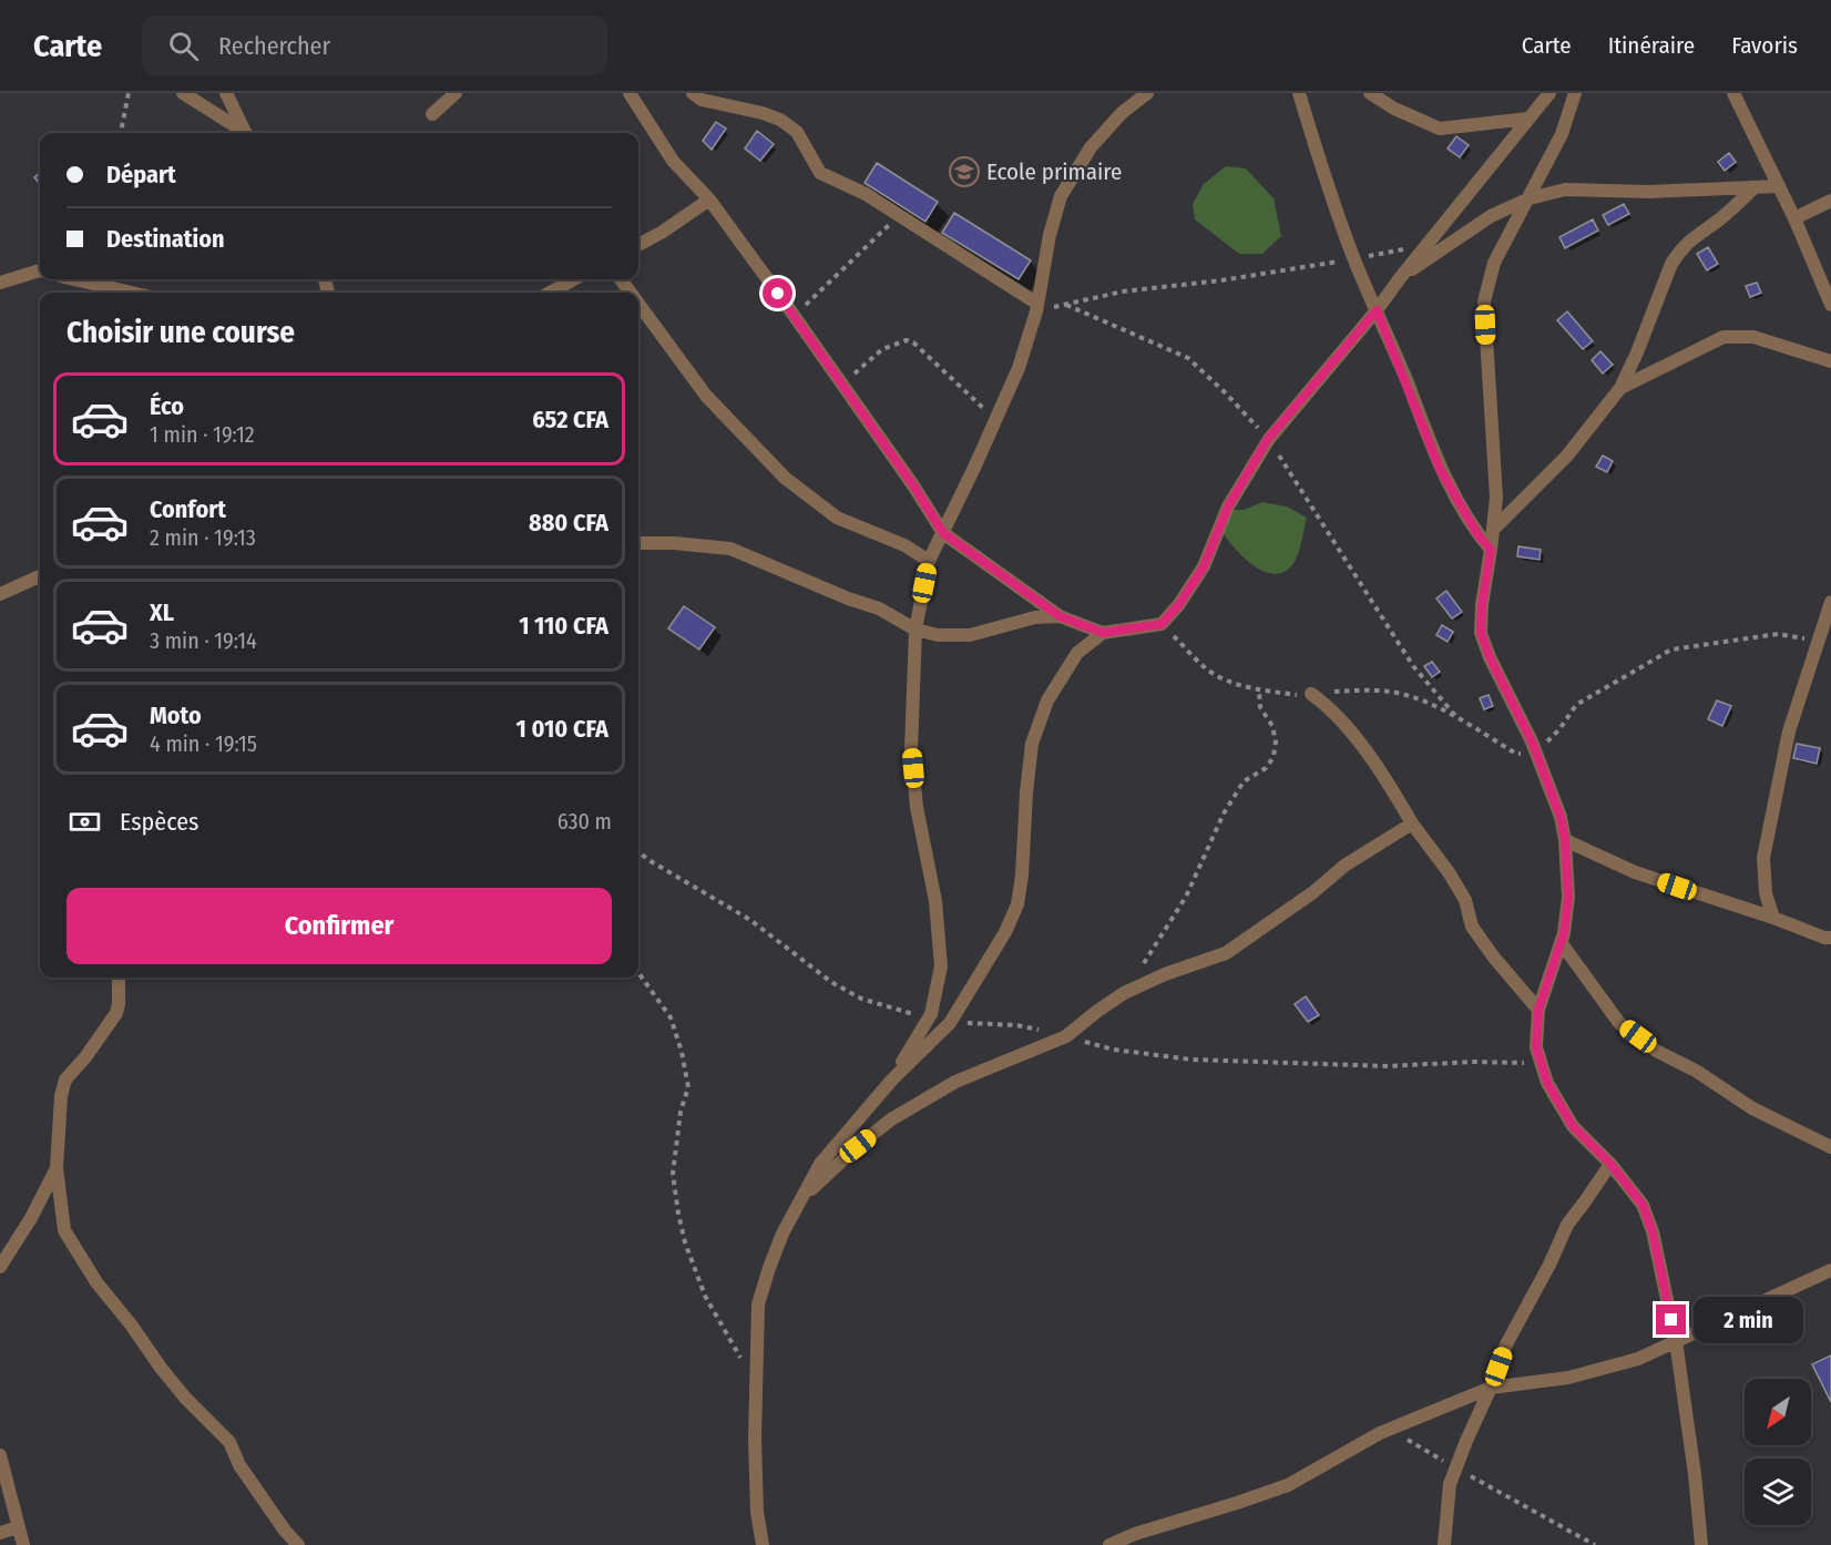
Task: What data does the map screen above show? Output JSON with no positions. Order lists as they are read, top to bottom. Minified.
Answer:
{"places":{"school or university":["Ecole primaire"]},"north":"bottom left","page":{"header":"Carte","search":"Rechercher","nav":["Carte","Itinéraire","Favoris"],"banner":["Départ","Destination"],"heading":"Choisir une course","list":[{"name":"Éco","note":"1 min · 19:12","value":"652 CFA"},{"name":"Confort","note":"2 min · 19:13","value":"880 CFA"},{"name":"XL","note":"3 min · 19:14","value":"1 110 CFA"},{"name":"Moto","note":"4 min · 19:15","value":"1 010 CFA"}],"pay":["Espèces","630 m"],"buttons":"Confirmer","bubble":"2 min"}}
